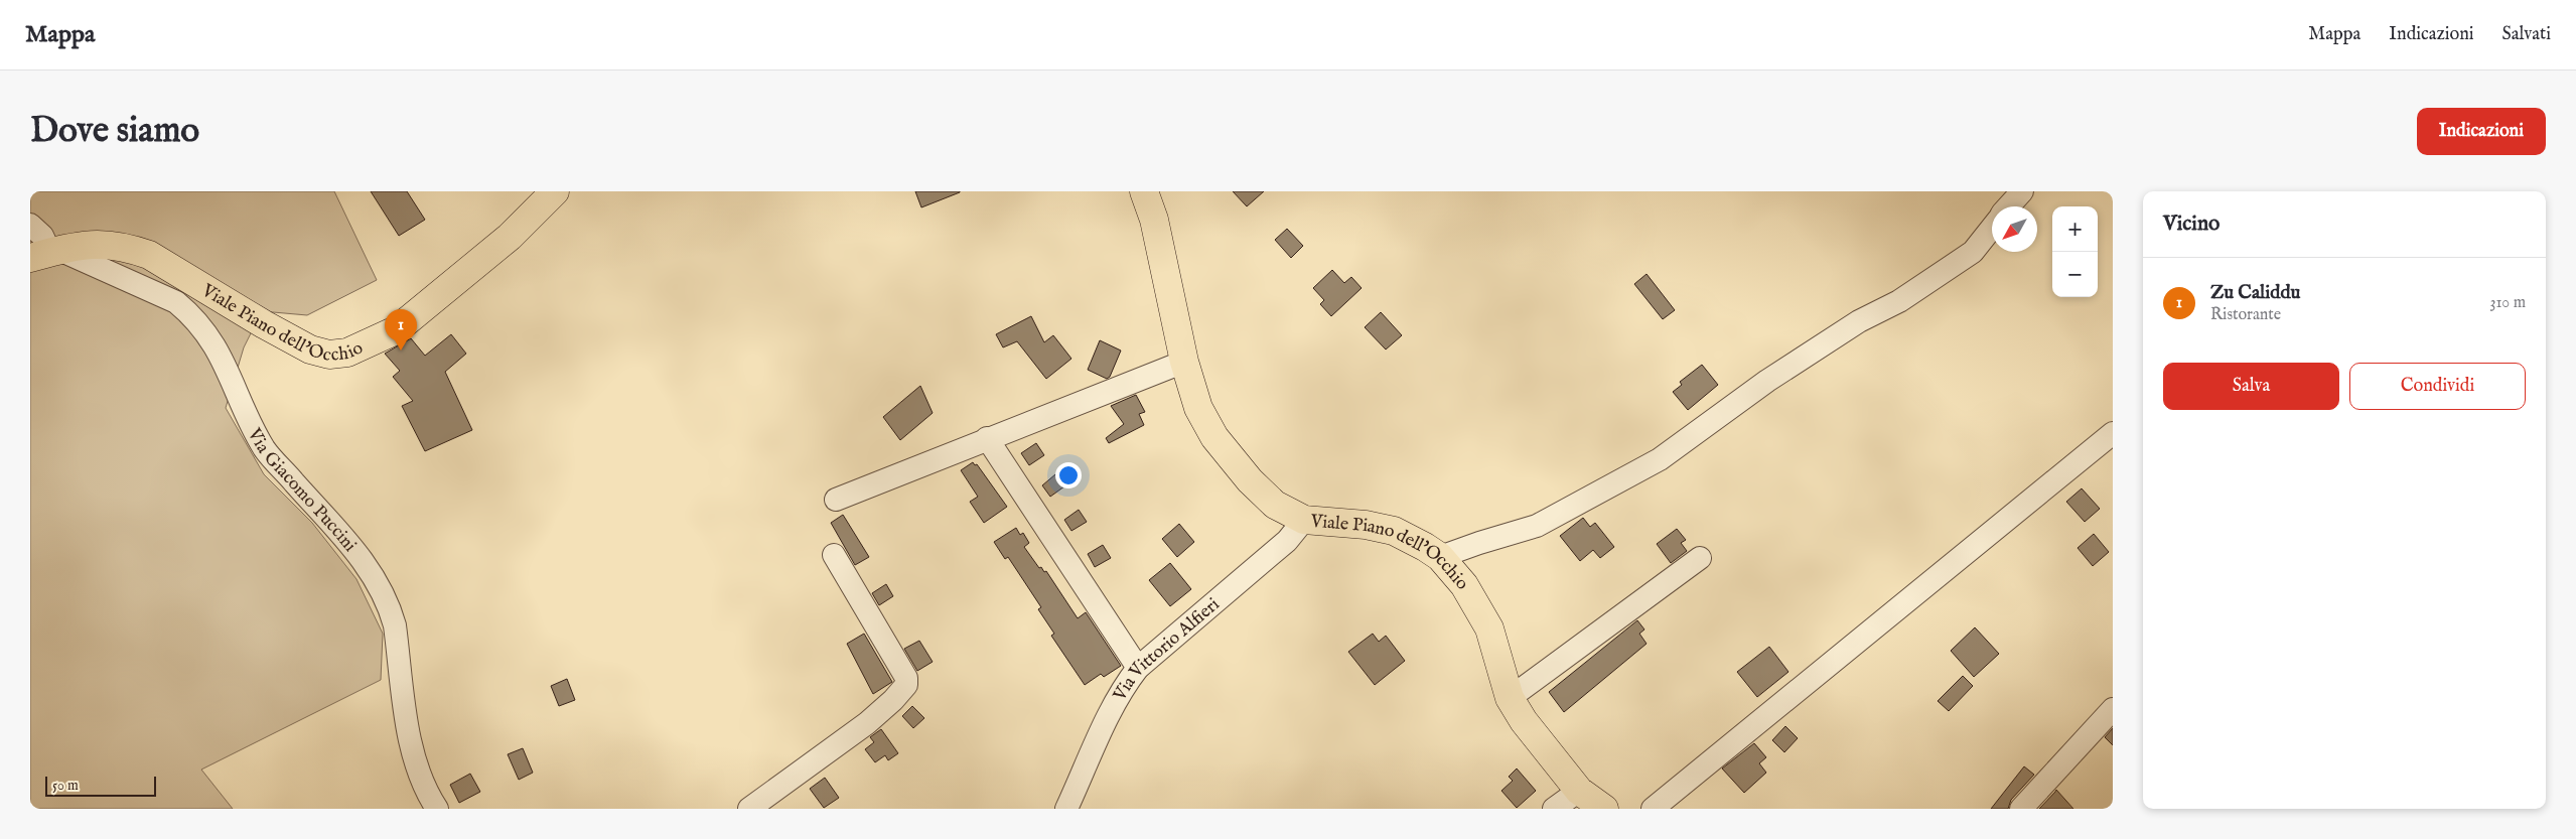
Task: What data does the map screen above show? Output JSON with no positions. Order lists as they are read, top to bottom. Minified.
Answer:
{"streets":{"main road":["Viale Piano dell'Occhio"],"street":["Via Giacomo Puccini","Via Vittorio Alfieri"]},"crossings":[["Viale Piano dell'Occhio","Via Giacomo Puccini"],["Viale Piano dell'Occhio","Via Vittorio Alfieri"]],"scale_bar":"50 m","north":"bottom left","page":{"header":"Mappa","nav":["Mappa","Indicazioni","Salvati"],"buttons":["Indicazioni",["Salva","Condividi"]],"title":"Dove siamo","heading":"Vicino","map_buttons":["+","−"],"list":[{"mark":"1","name":"Zu Caliddu","note":"Ristorante","value":"310 m"}],"pins":"1","scale":"50 m"}}
